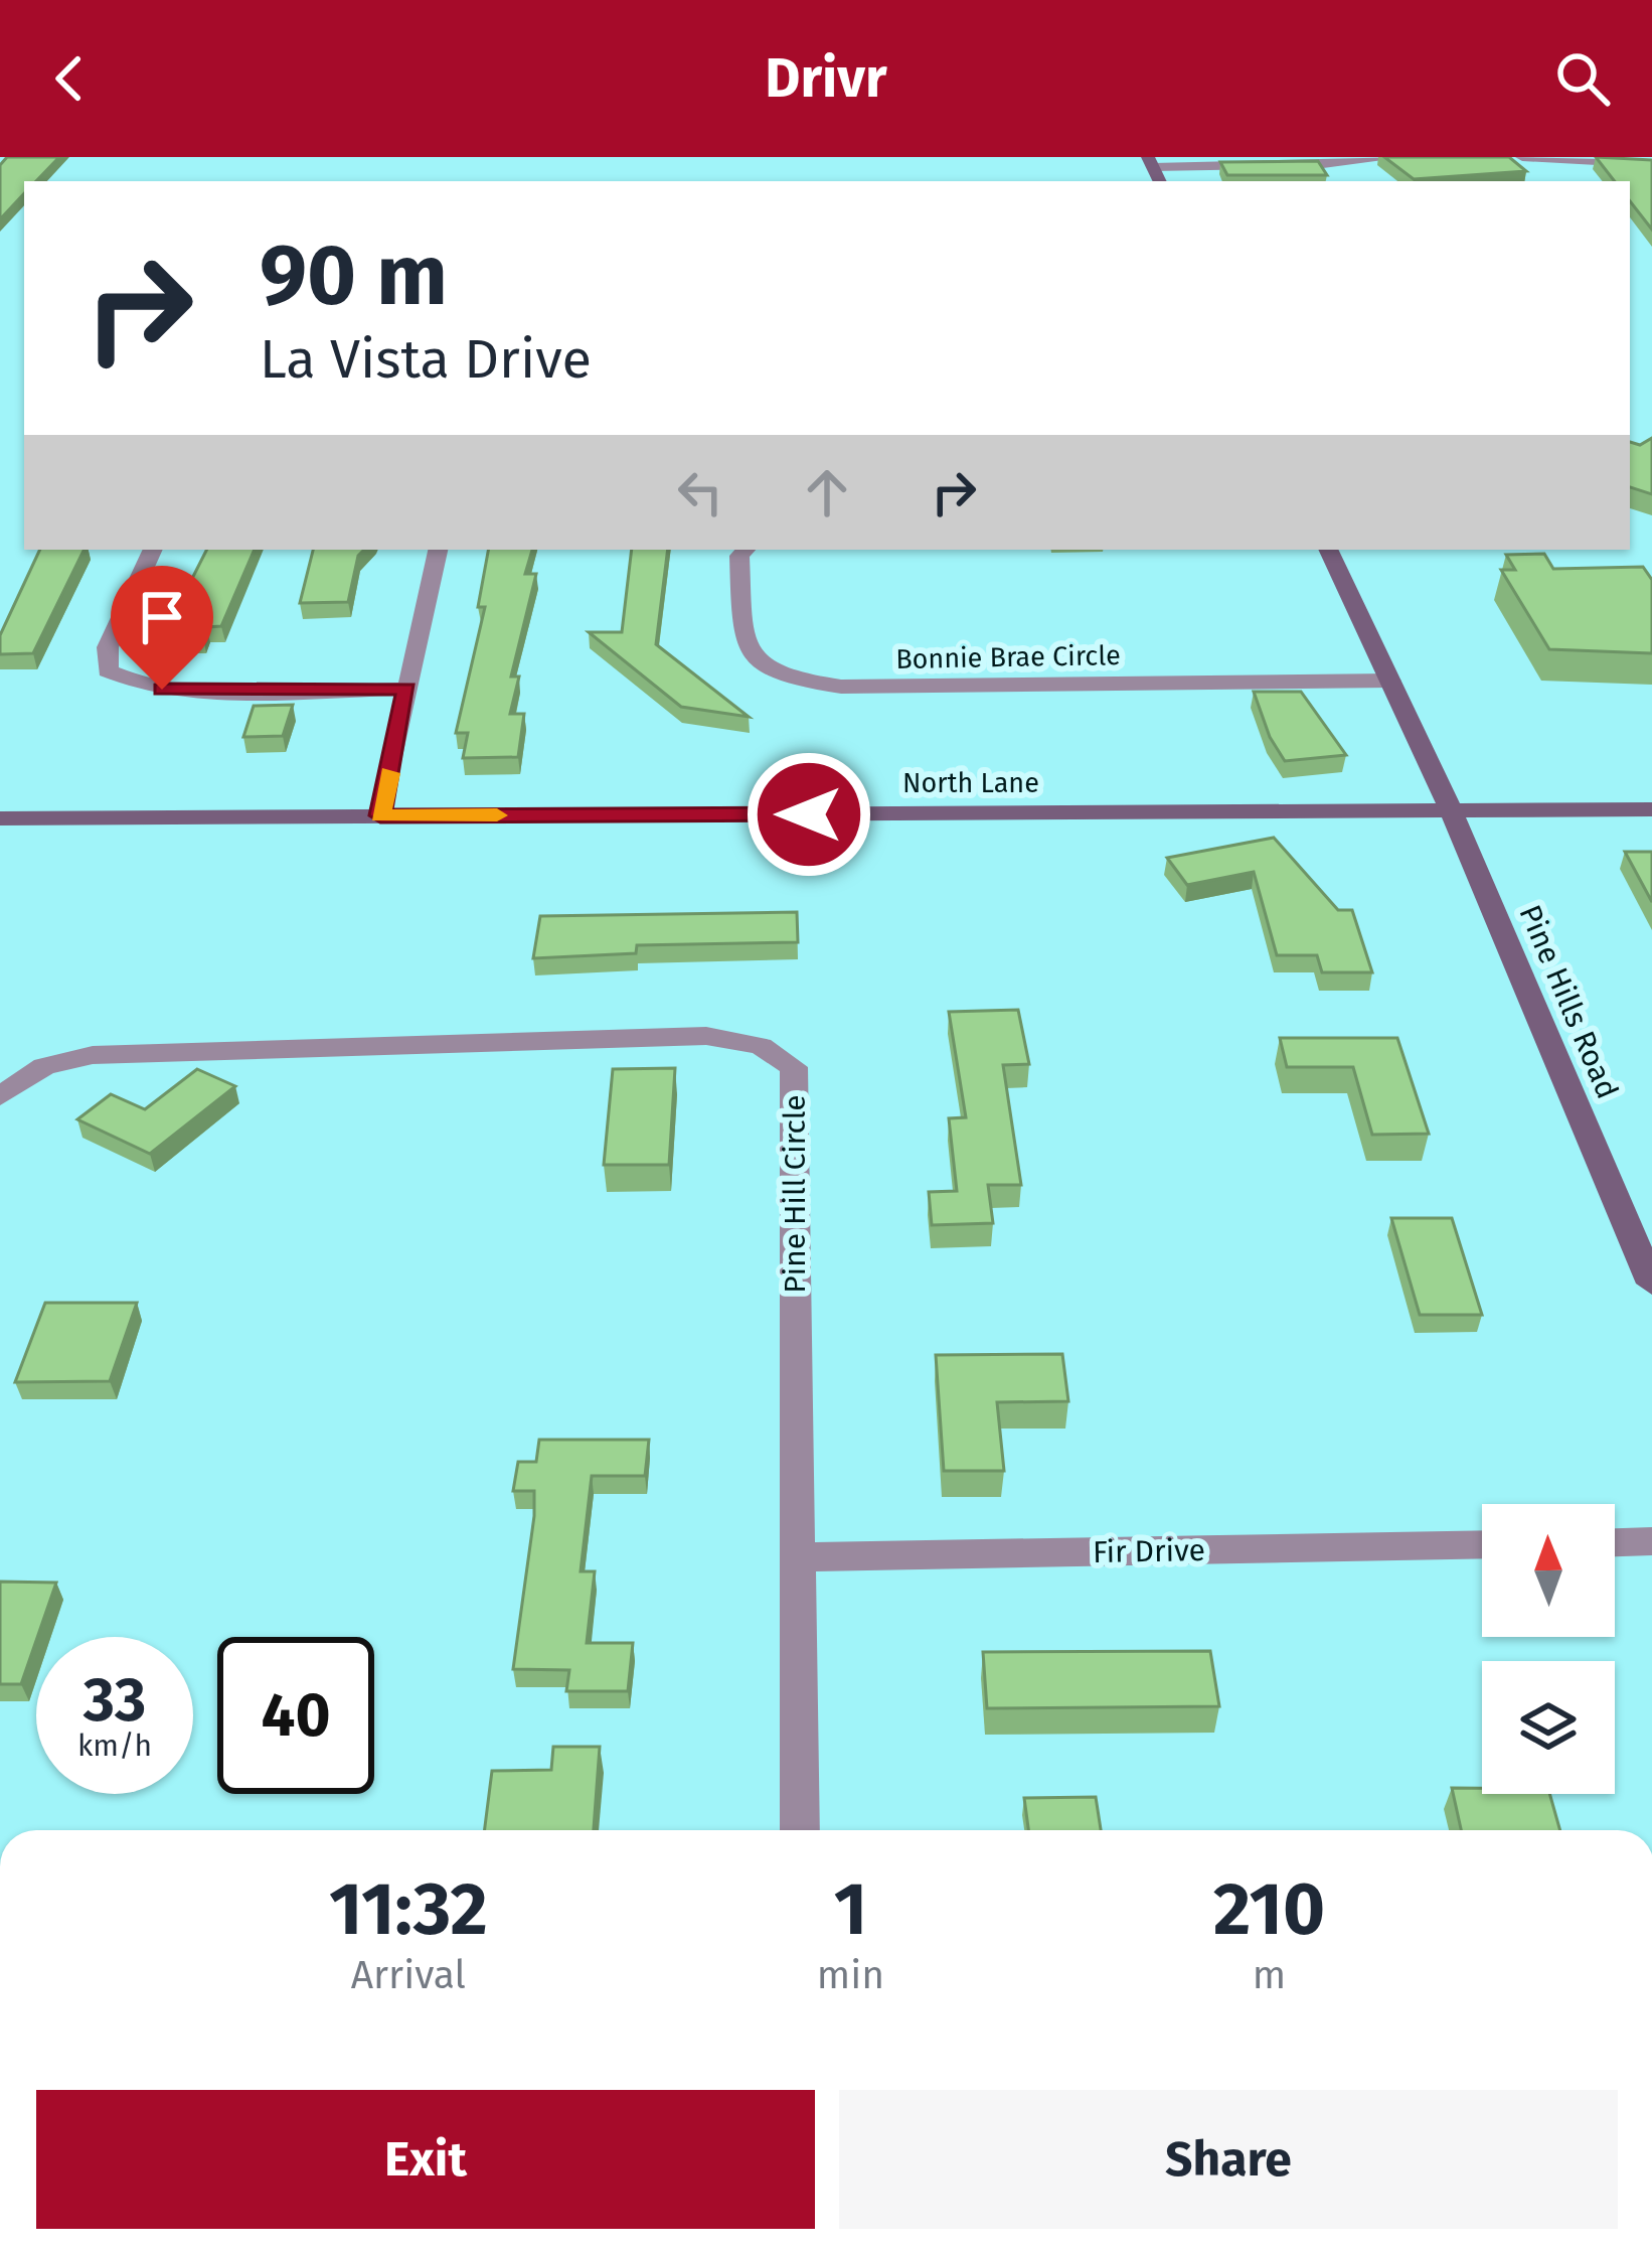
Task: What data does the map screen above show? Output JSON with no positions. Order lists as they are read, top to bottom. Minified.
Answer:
{"streets":{"street":["Bonnie Brae Circle","North Lane","Pine Hills Road","Pine Hill Circle","Fir Drive"]},"crossings":[["Bonnie Brae Circle","Pine Hills Road"],["North Lane","Pine Hills Road"],["Pine Hill Circle","Fir Drive"]],"north":"top","page":{"header":"Drivr","turn":["90 m","La Vista Drive"],"speed":"33 km/h","limit":"40","eta":["11:32","Arrival","1","min","210","m"],"buttons":["Exit","Share"]}}
